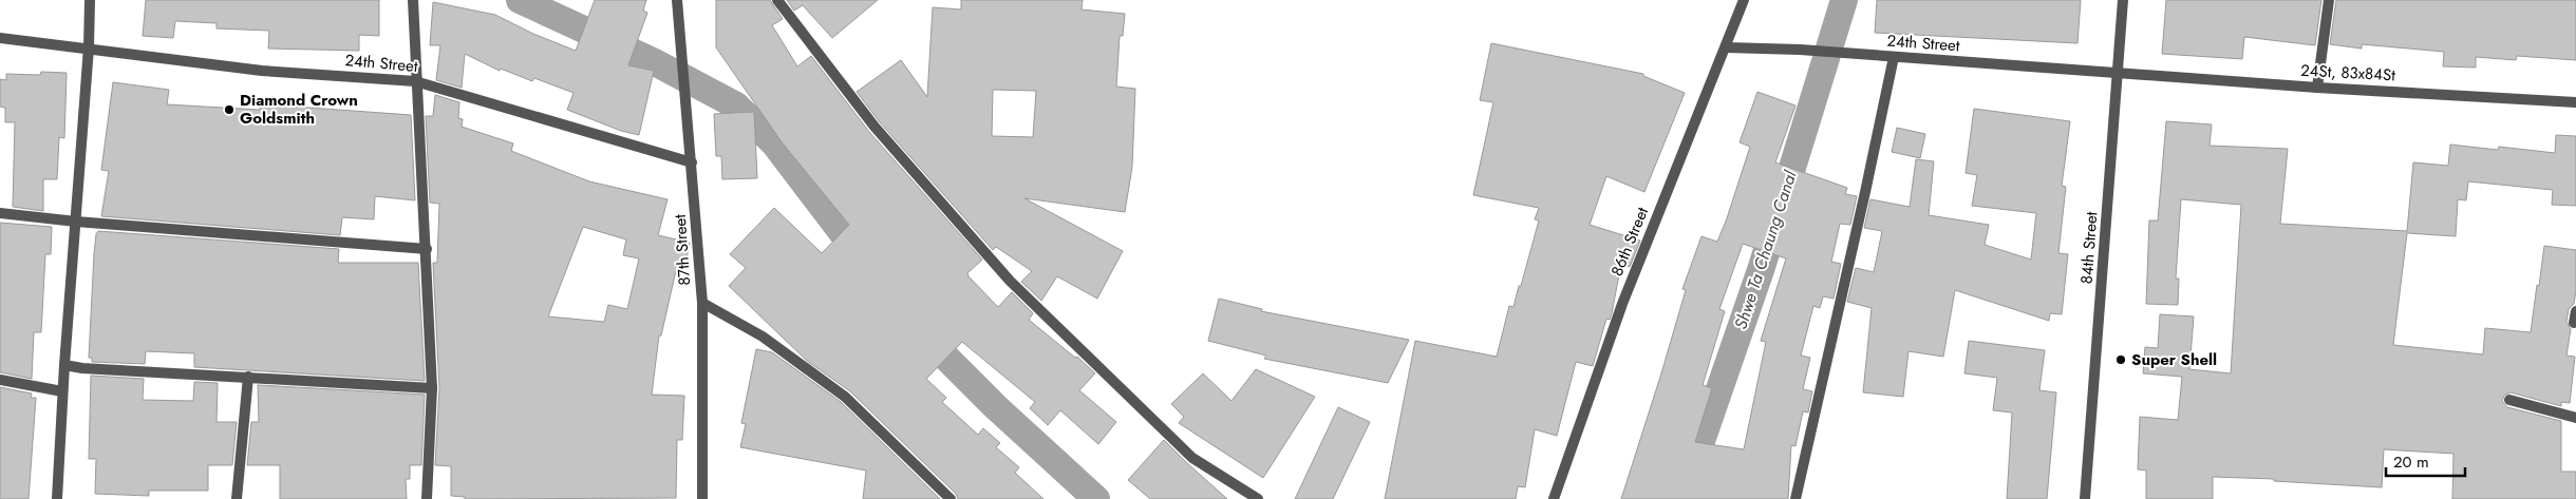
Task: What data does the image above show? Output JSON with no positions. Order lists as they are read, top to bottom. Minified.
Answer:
{"streets":{"street":["24th Street","24St, 83x84St","86th Street","84th Street","87th Street"]},"crossings":[["24th Street","24St, 83x84St"],["24th Street","86th Street"],["24th Street","84th Street"],["24th Street","87th Street"],["24St, 83x84St","84th Street"]],"water":["Shwe Ta Chaung Canal"],"places":["Diamond Crown Goldsmith","Super Shell"],"scale_bar":"20 m"}
